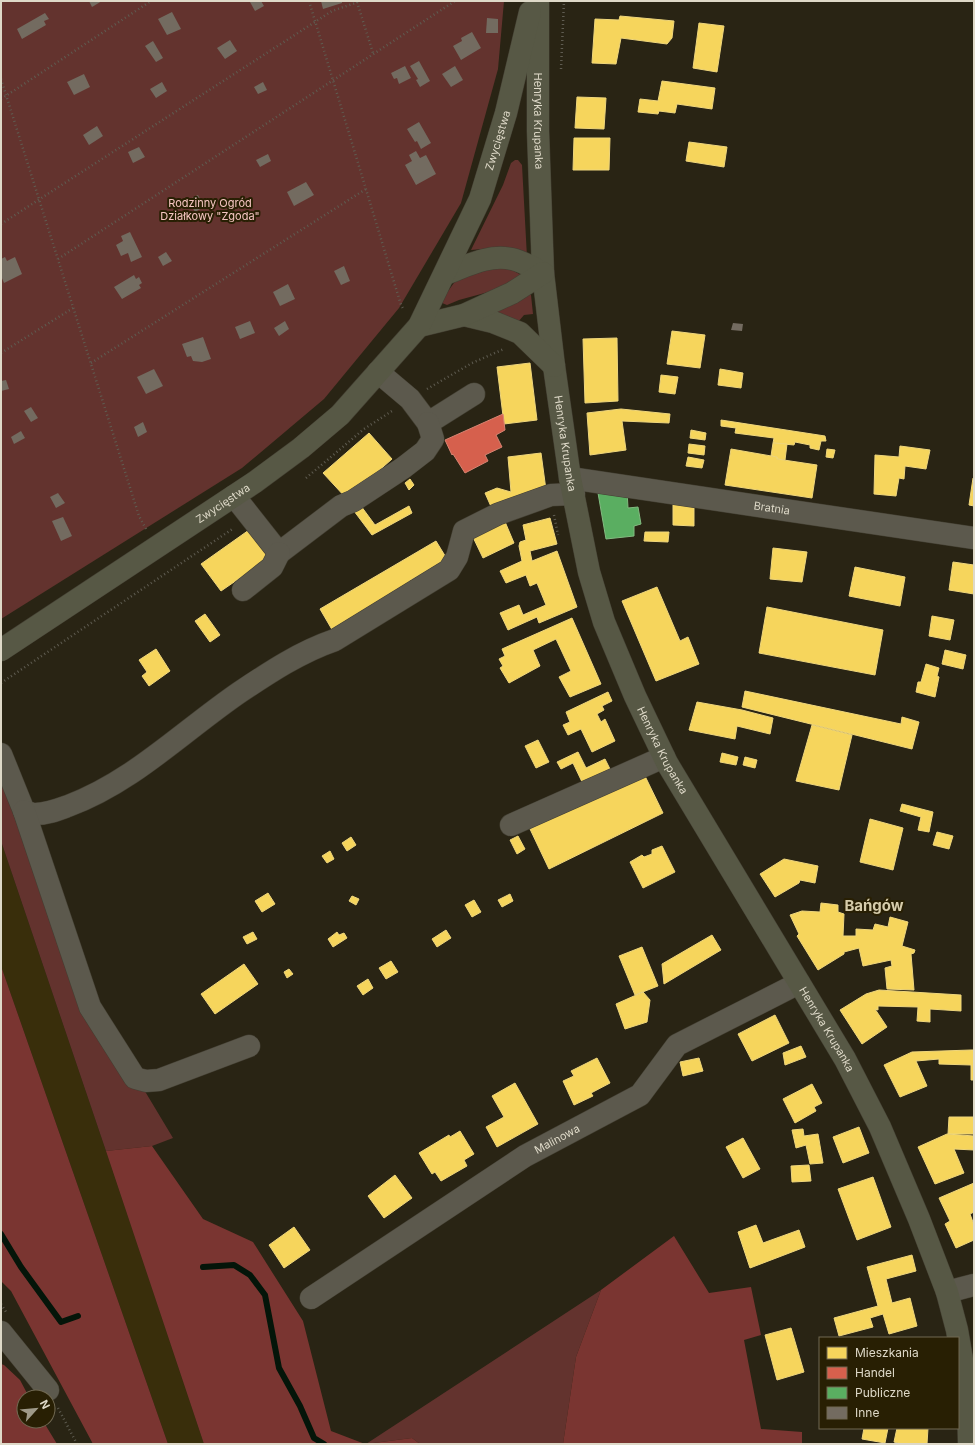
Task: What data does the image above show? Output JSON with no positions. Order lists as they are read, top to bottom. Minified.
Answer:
{"streets":{"main road":["Henryka Krupanka","Zwycięstwa"],"street":["Bratnia","Malinowa"]},"crossings":[["Henryka Krupanka","Bratnia"],["Henryka Krupanka","Malinowa"]],"districts":["Bańgów"],"parks":["Rodzinny Ogród Działkowy \"Zgoda\""],"legend":["Mieszkania","Handel","Publiczne","Inne"],"north":"top right"}
